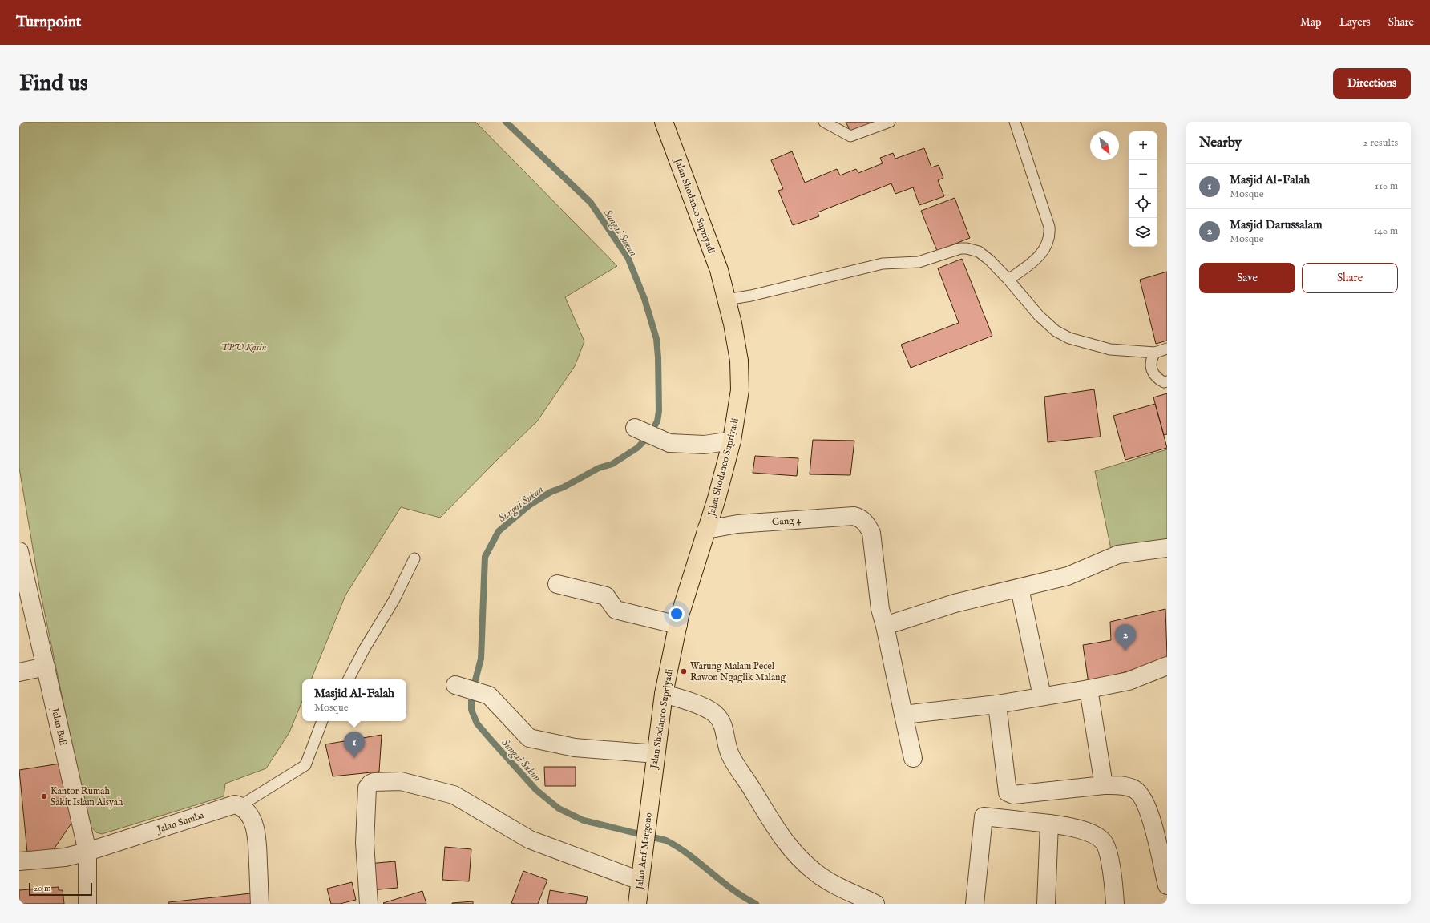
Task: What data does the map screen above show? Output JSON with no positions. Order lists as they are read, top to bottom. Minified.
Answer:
{"streets":{"main road":["Jalan Shodanco Supriyadi","Jalan Arif Margono"],"street":["Gang 4","Jalan Bali","Jalan Sumba"]},"crossings":[["Jalan Shodanco Supriyadi","Gang 4"],["Jalan Shodanco Supriyadi","Jalan Arif Margono"],["Jalan Bali","Jalan Sumba"]],"water":["Sungai Sukun"],"parks":["TPU Kasin"],"places":["Warung Malam Pecel Rawon Ngaglik Malang","Kantor Rumah Sakit Islam Aisyah"],"scale_bar":"20 m","north":"bottom right","page":{"header":"Turnpoint","nav":["Map","Layers","Share"],"buttons":["Directions",["Save","Share"]],"title":"Find us","heading":["Nearby","2 results"],"map_buttons":["+","−"],"list":[{"mark":"1","name":"Masjid Al-Falah","note":"Mosque","value":"110 m"},{"mark":"2","name":"Masjid Darussalam","note":"Mosque","value":"140 m"}],"pins":["2","1"],"popup":["Masjid Al-Falah","Mosque"],"scale":"20 m"}}
